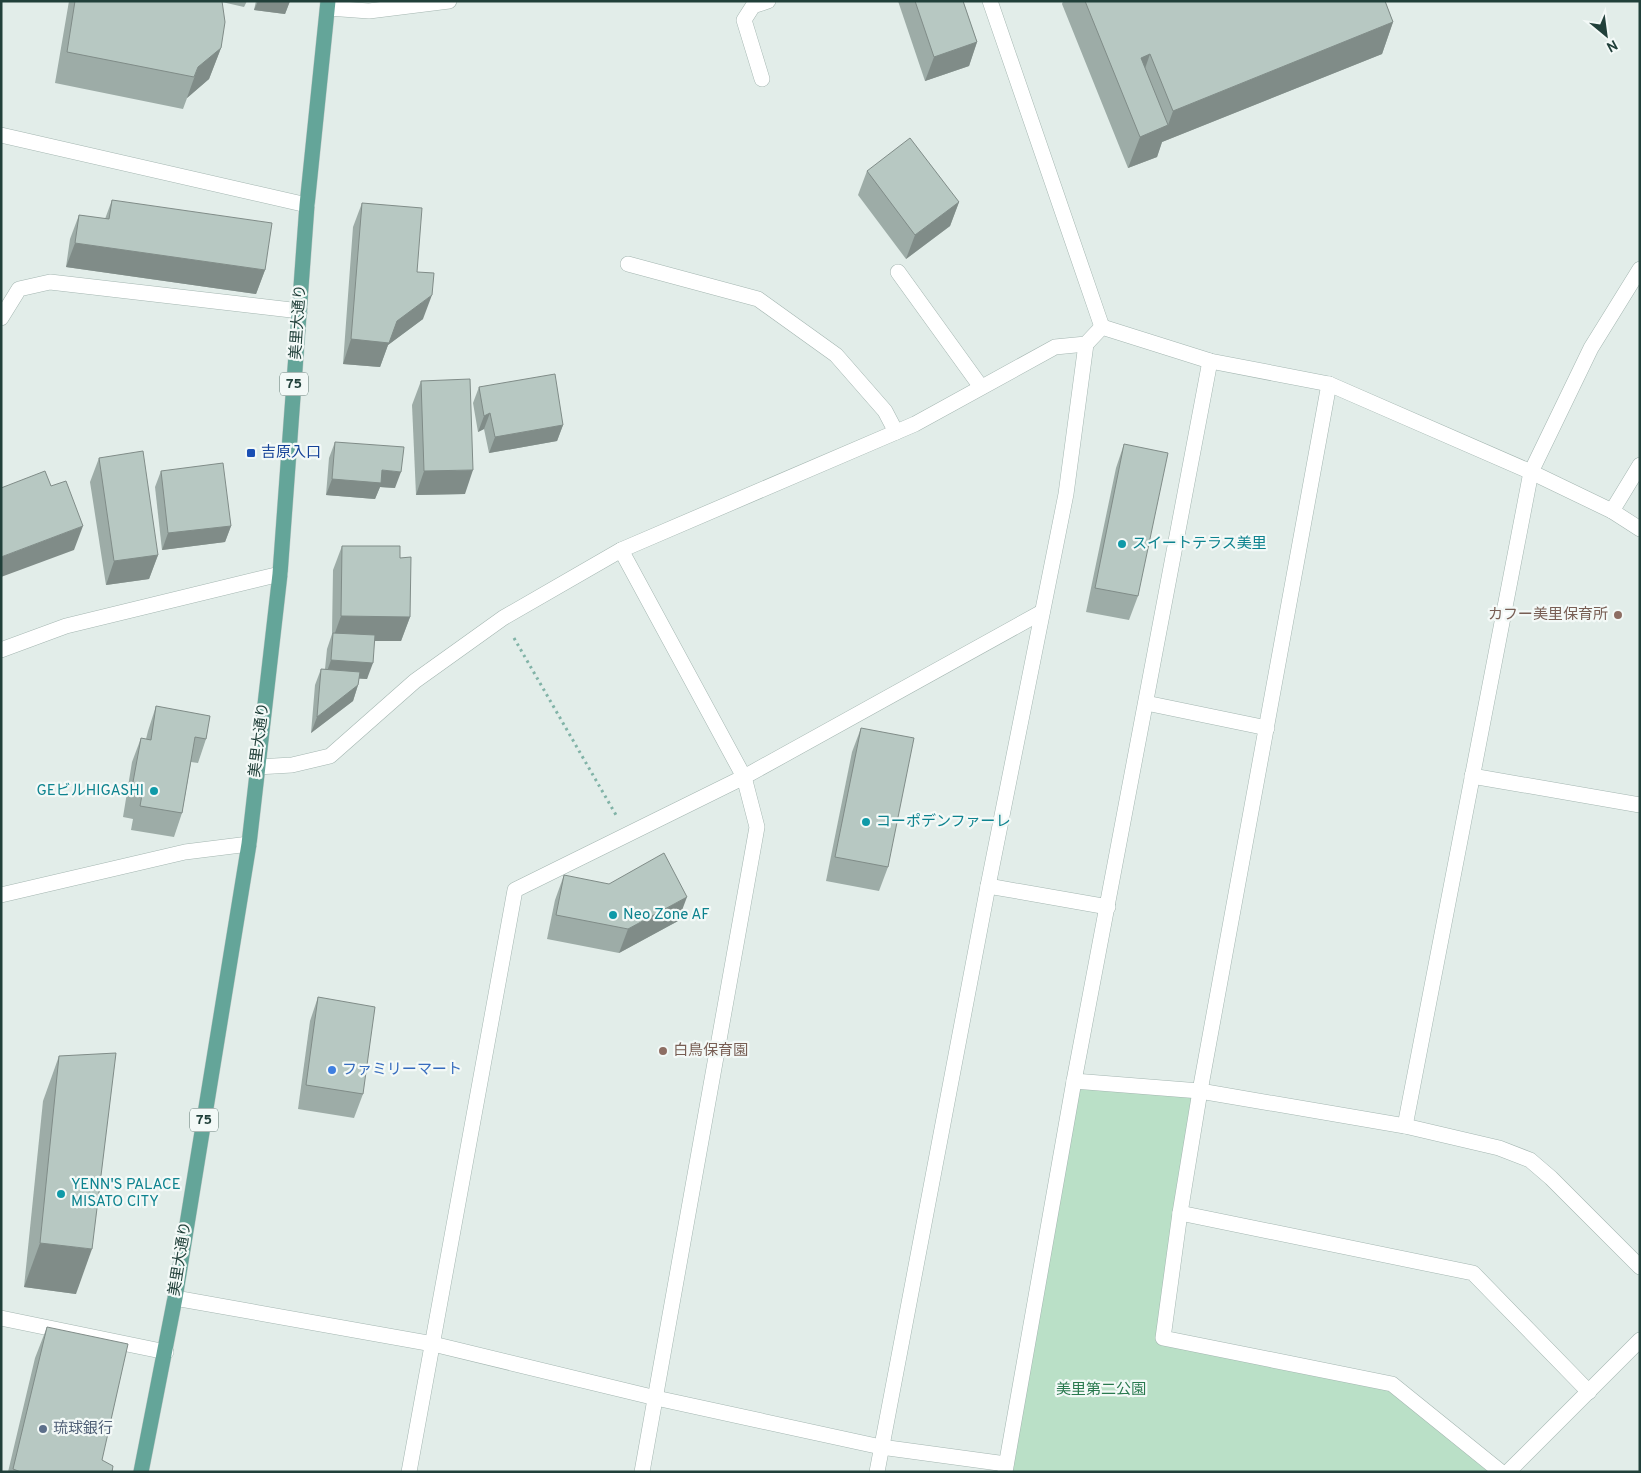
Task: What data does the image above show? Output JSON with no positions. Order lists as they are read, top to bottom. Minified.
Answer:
{"streets":{"main road":["美里大通り","75"]},"parks":["美里第二公園"],"places":{"transit":["吉原入口"],"other":["スイートテラス美里","カフー美里保育所","GEビルHIGASHI","コーポデンファーレ","Neo Zone AF","白鳥保育園","ファミリーマート","YENN'S PALACE MISATO CITY","琉球銀行"]},"north":"bottom right"}
